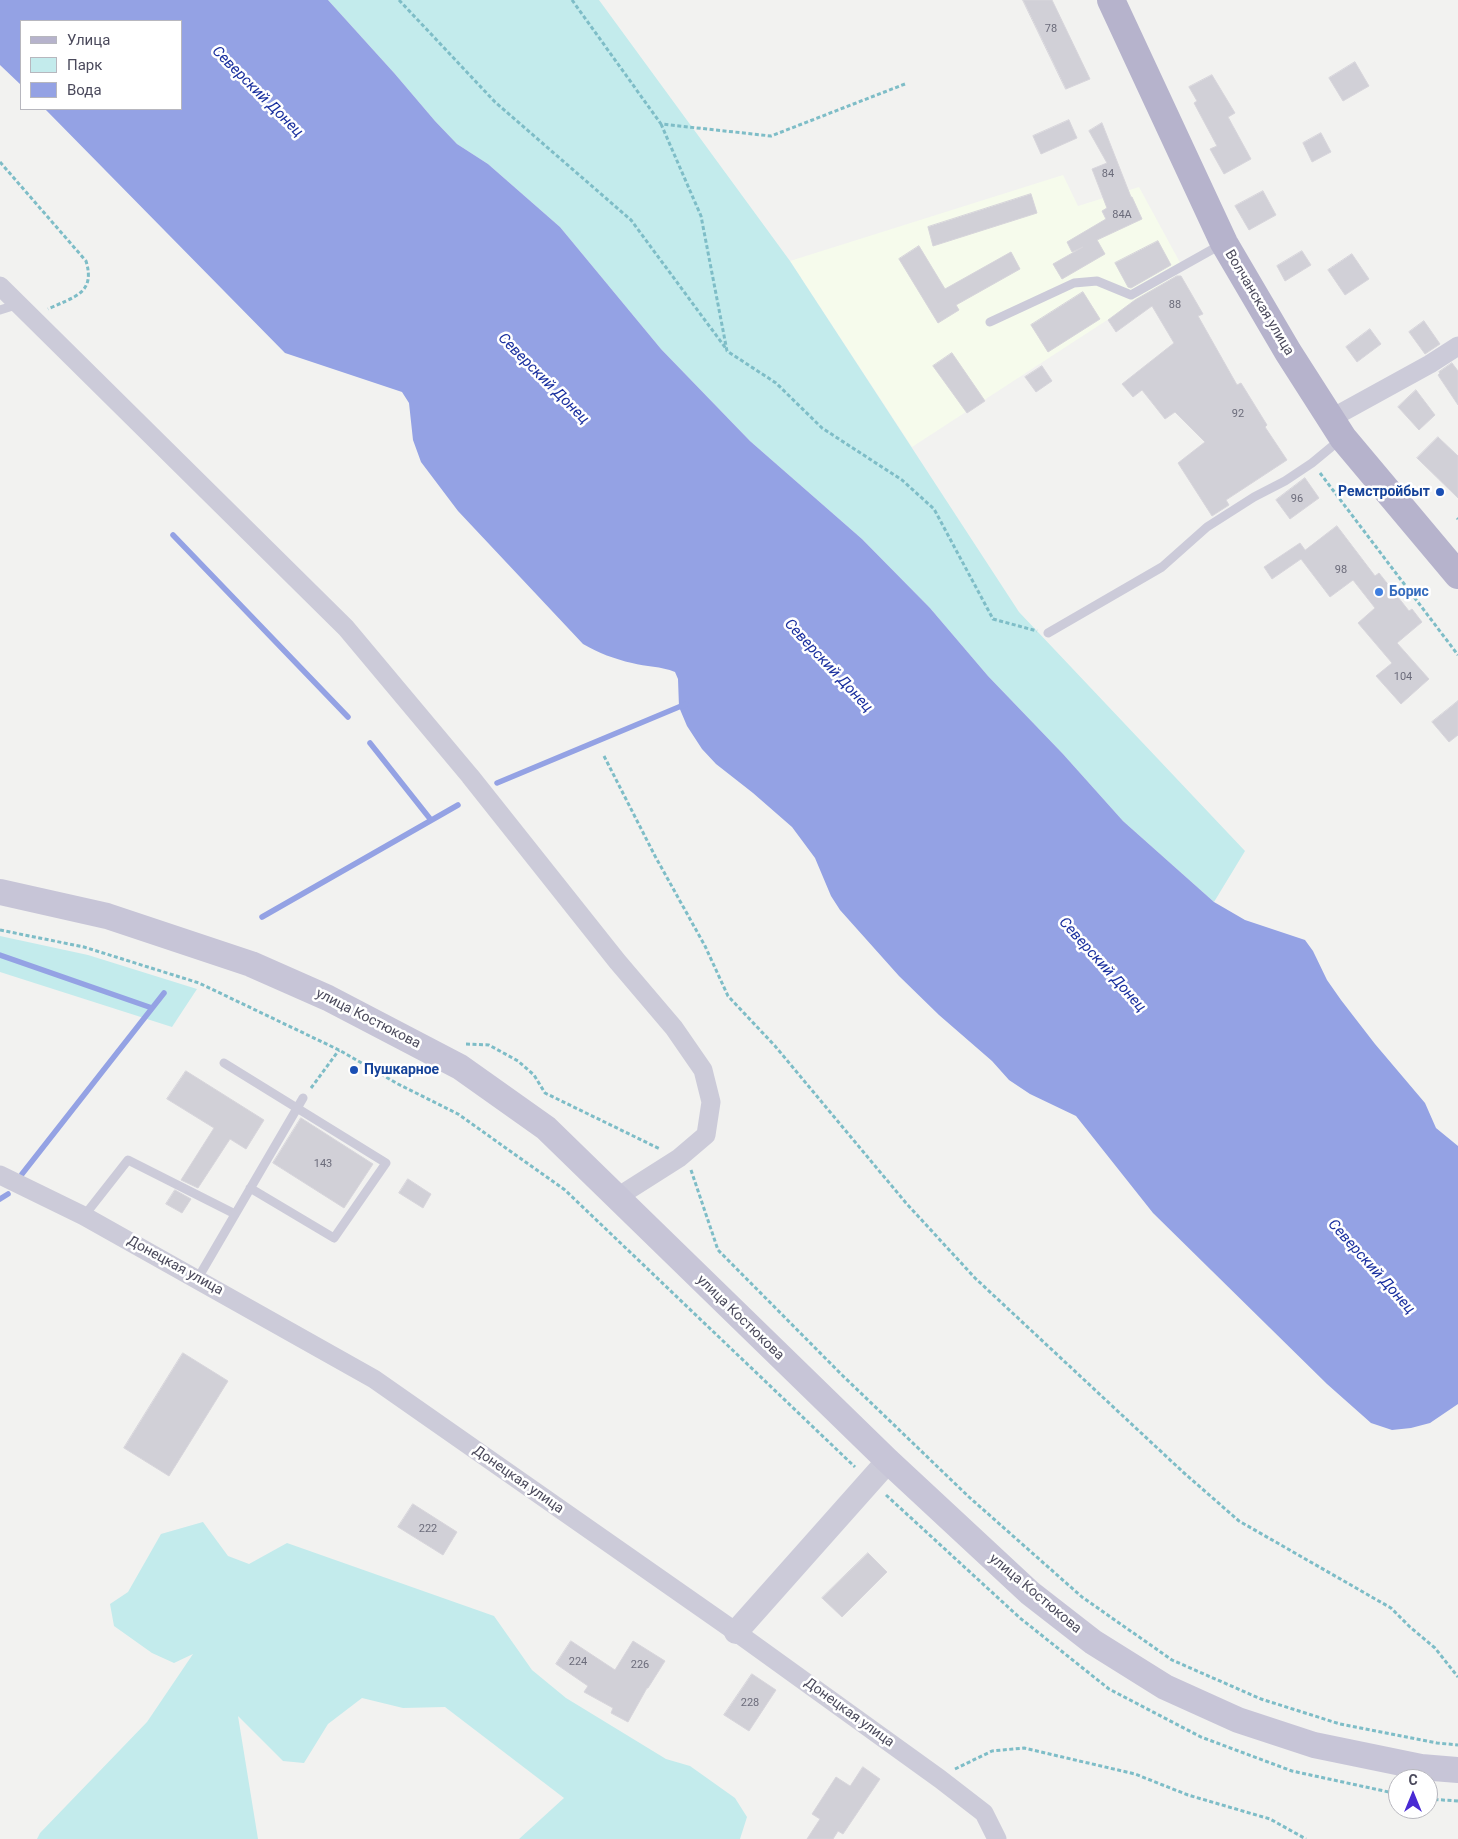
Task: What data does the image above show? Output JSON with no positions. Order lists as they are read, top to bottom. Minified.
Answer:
{"streets":{"main road":["Волчанская улица","улица Костюкова"],"street":["Донецкая улица"]},"water":["Северский Донец"],"places":["Ремстройбыт","Борис","Пушкарное"],"house_numbers":["78","84","84А","88","92","96","98","104","143","222","224","226","228"],"legend":["Улица","Парк","Вода"],"north":"top"}
